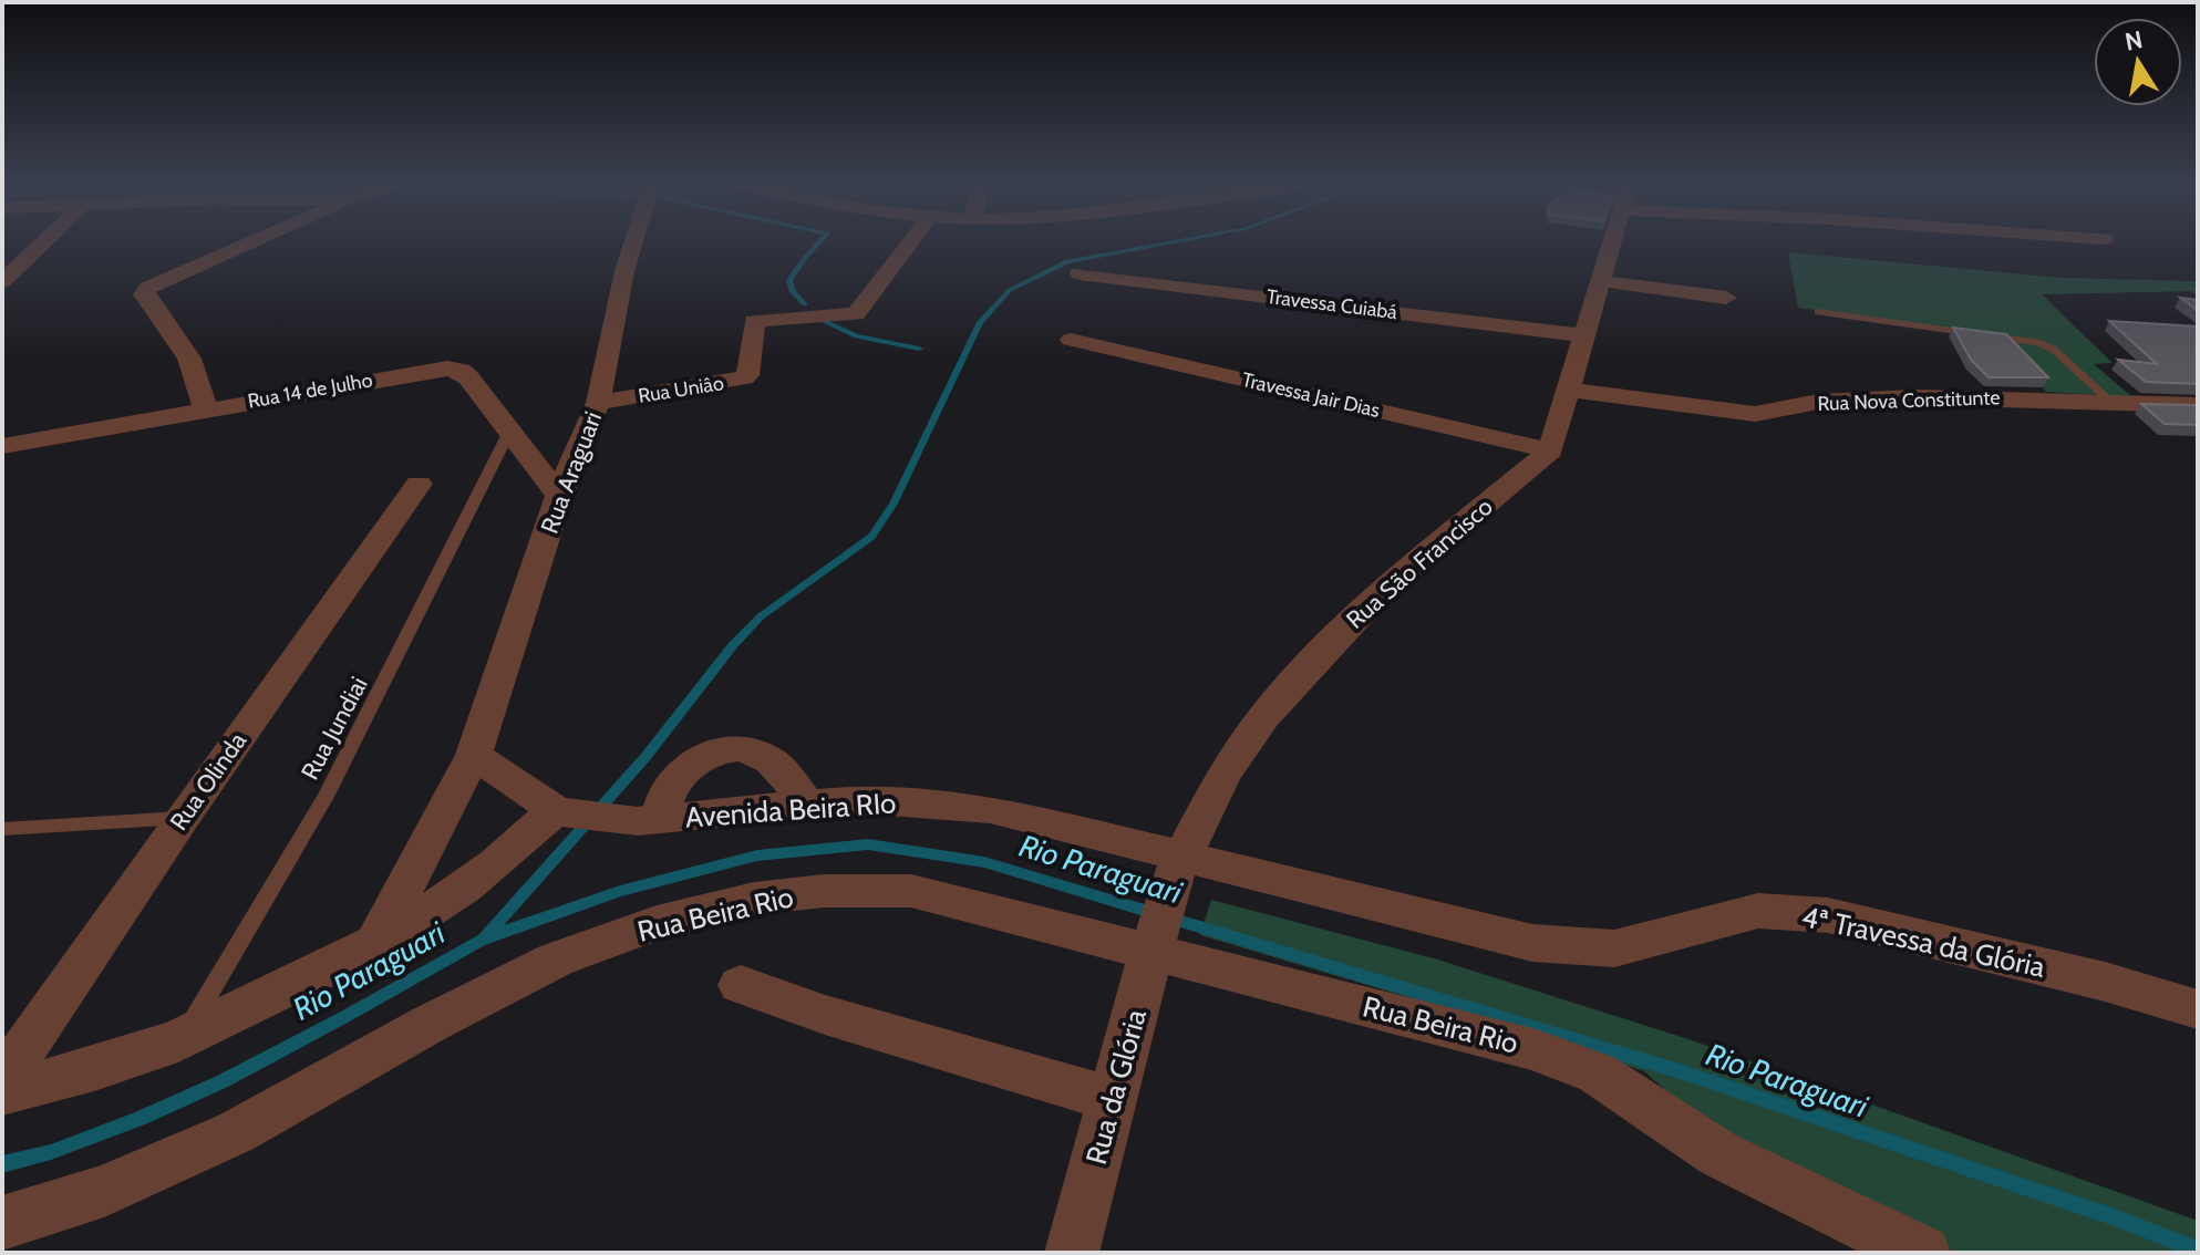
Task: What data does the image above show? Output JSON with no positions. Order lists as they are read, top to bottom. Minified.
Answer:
{"streets":{"street":["Travessa Cuiabá","Rua Uniâo","Rua 14 de Julho","Travessa Jair Dias","Rua Nova Constitunte","Rua Araguari","Rua São Francisco","Rua Olinda","Avenida Beira RIo","Rua Beira Rio","4ª Travessa da Glória","Rua da Glória"],"lane":["Rua Jundiai"]},"crossings":[["Rua Uniâo","Rua Araguari"],["Rua 14 de Julho","Rua Araguari"],["Rua 14 de Julho","Rua Jundiai"],["Travessa Jair Dias","Rua São Francisco"],["Rua São Francisco","Avenida Beira RIo"],["Rua São Francisco","Rua Beira Rio"],["Rua São Francisco","4ª Travessa da Glória"],["Rua São Francisco","Rua da Glória"],["Avenida Beira RIo","4ª Travessa da Glória"],["Rua Beira Rio","Rua da Glória"]],"water":["Rio Paraguari"],"north":"top"}
